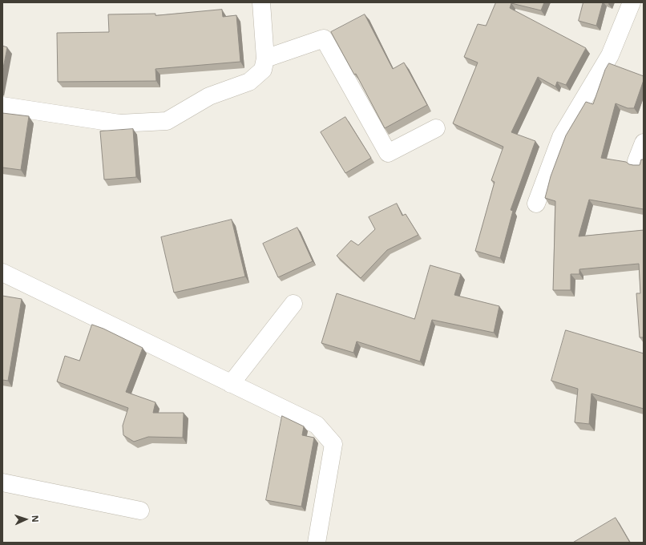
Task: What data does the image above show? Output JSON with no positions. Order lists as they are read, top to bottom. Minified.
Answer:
{"north":"right"}
